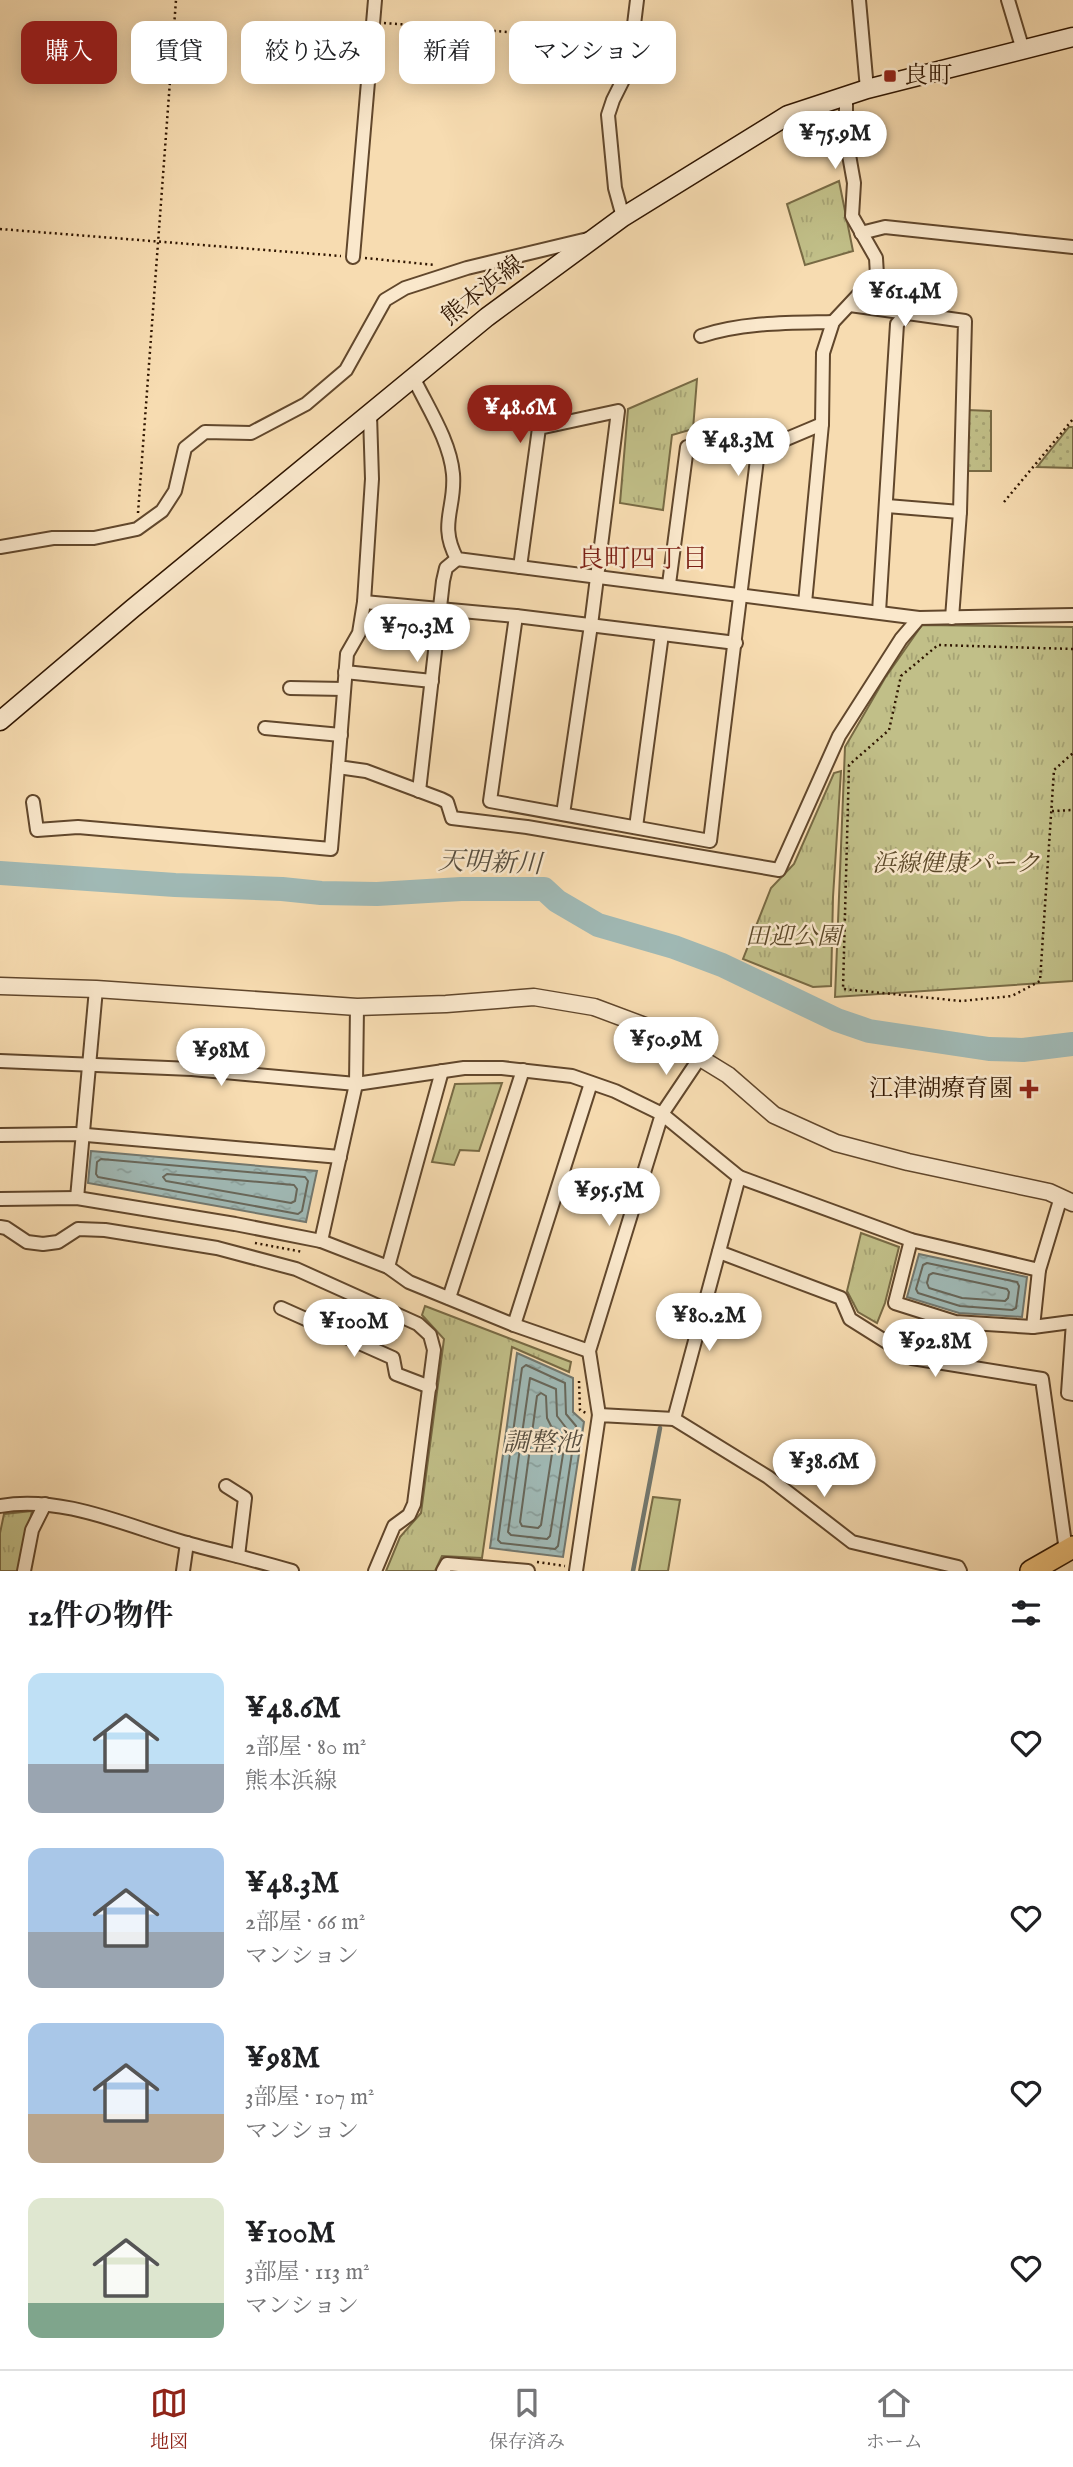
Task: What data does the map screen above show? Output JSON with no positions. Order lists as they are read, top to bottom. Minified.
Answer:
{"streets":{"main road":["熊本浜線"]},"districts":["良町四丁目"],"water":["天明新川","調整池"],"parks":["浜線健康パーク","田迎公園"],"places":{"transit":["良町"],"health":["江津湖療育園"]},"page":{"chip":["購入","賃貸","絞り込み","新着","マンション"],"price":["¥75.9M","¥61.4M","¥48.6M","¥48.3M","¥70.3M","¥50.9M","¥98M","¥95.5M","¥80.2M","¥100M","¥92.8M","¥38.6M"],"heading":"12件の物件","list":[{"name":"¥48.6M","note":"2部屋 · 80 m² · 熊本浜線"},{"name":"¥48.3M","note":"2部屋 · 66 m² · マンション"},{"name":"¥98M","note":"3部屋 · 107 m² · マンション"},{"name":"¥100M","note":"3部屋 · 113 m² · マンション"}],"tabs":["地図","保存済み","ホーム"]}}
